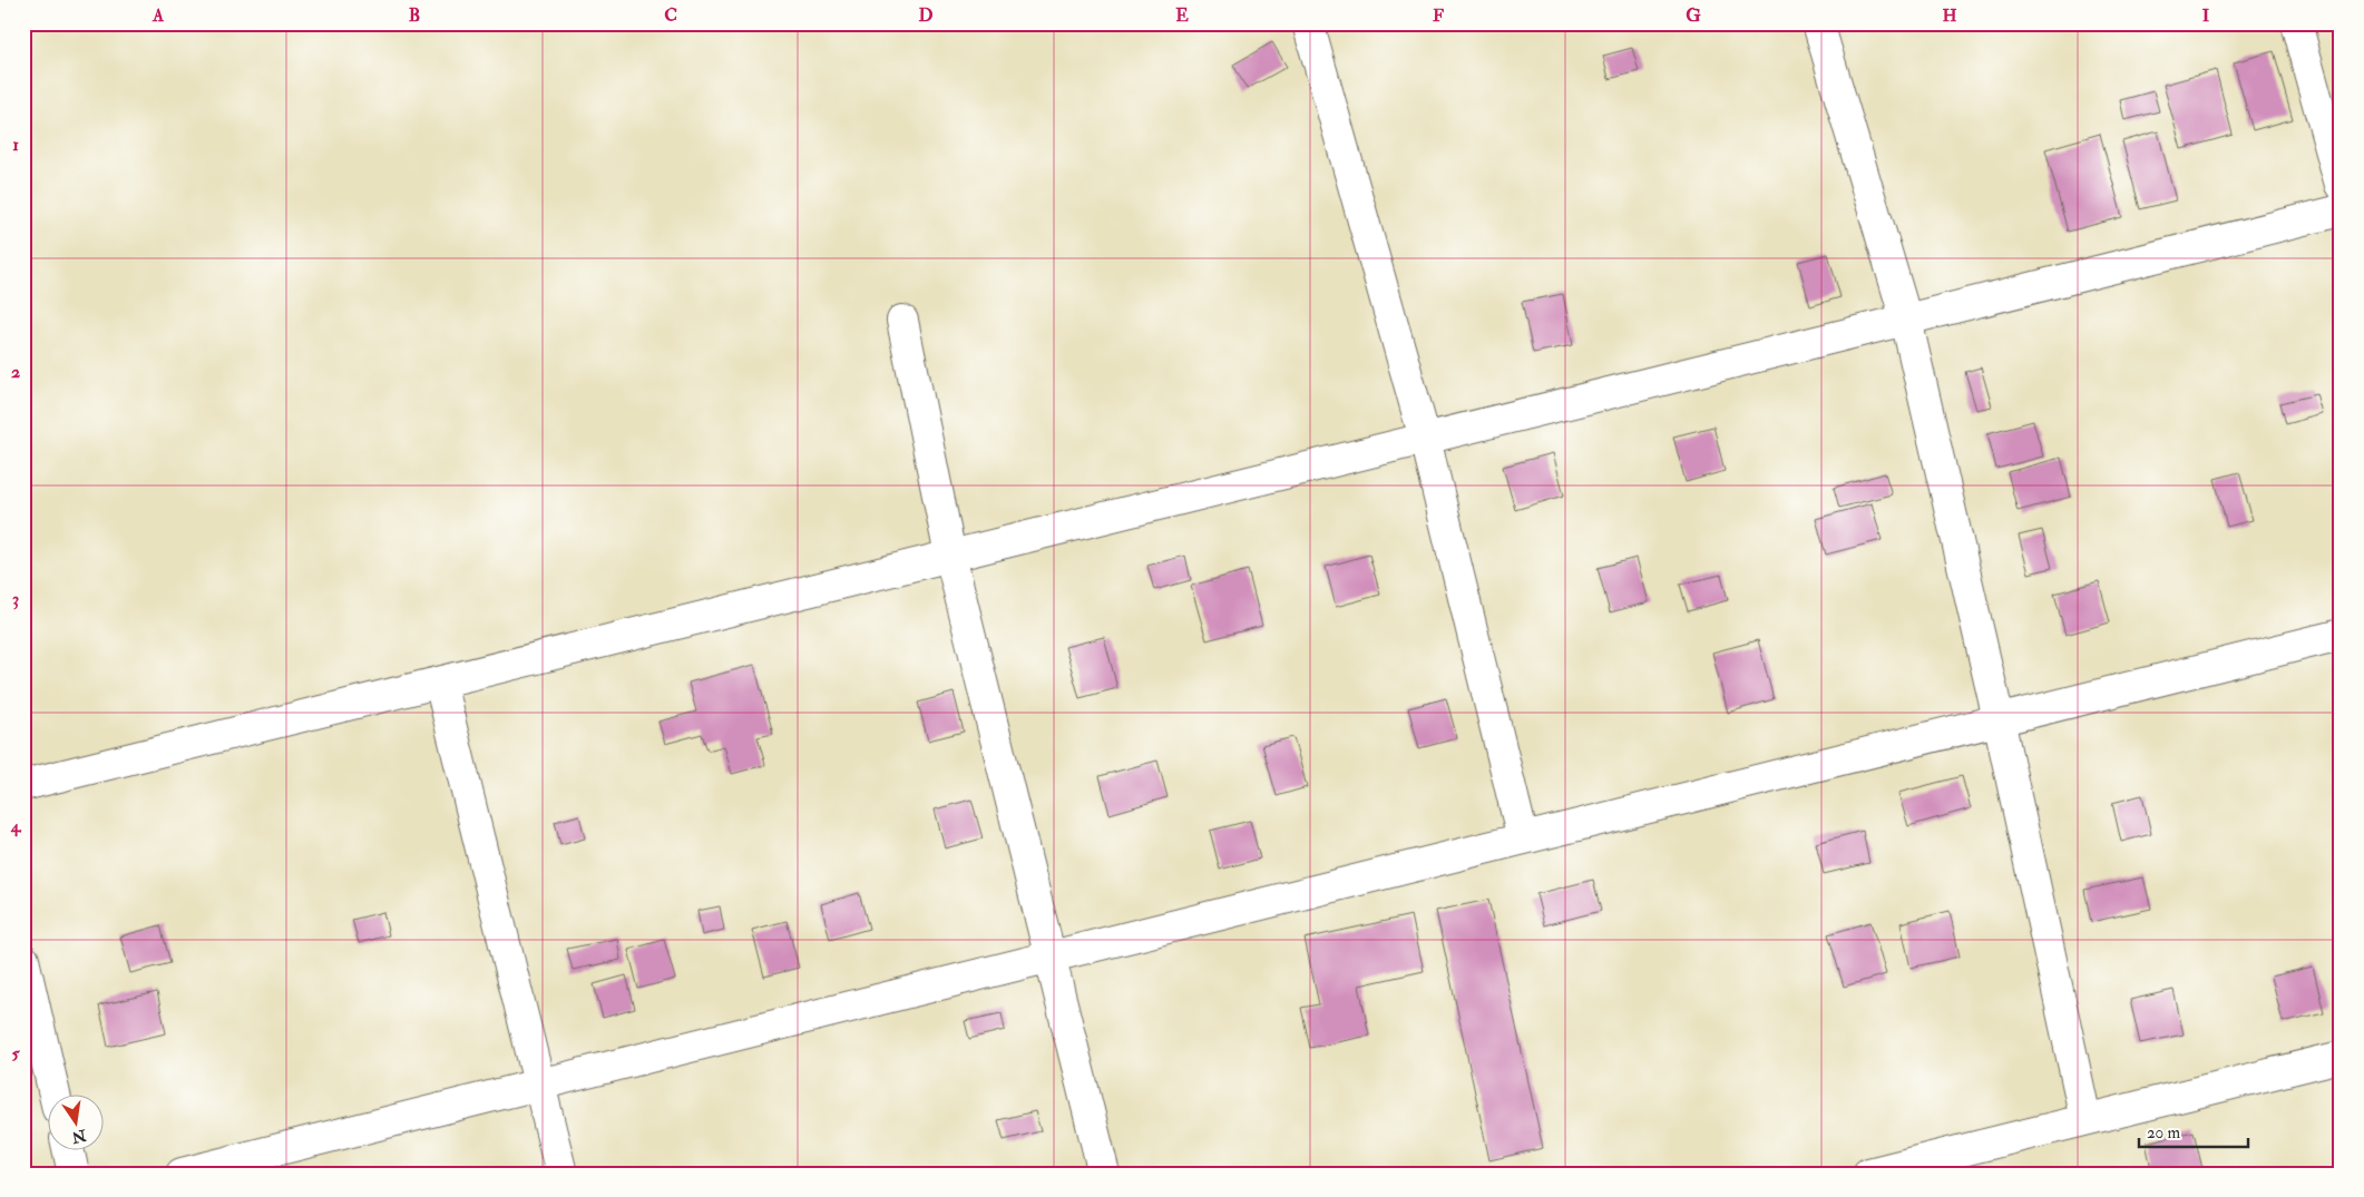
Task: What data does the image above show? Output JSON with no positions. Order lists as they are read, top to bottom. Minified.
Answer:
{"scale_bar":"20 m","north":"bottom","grid":{"columns":["A","B","C","D","E","F","G","H","I"],"rows":["1","2","3","4","5"]}}
